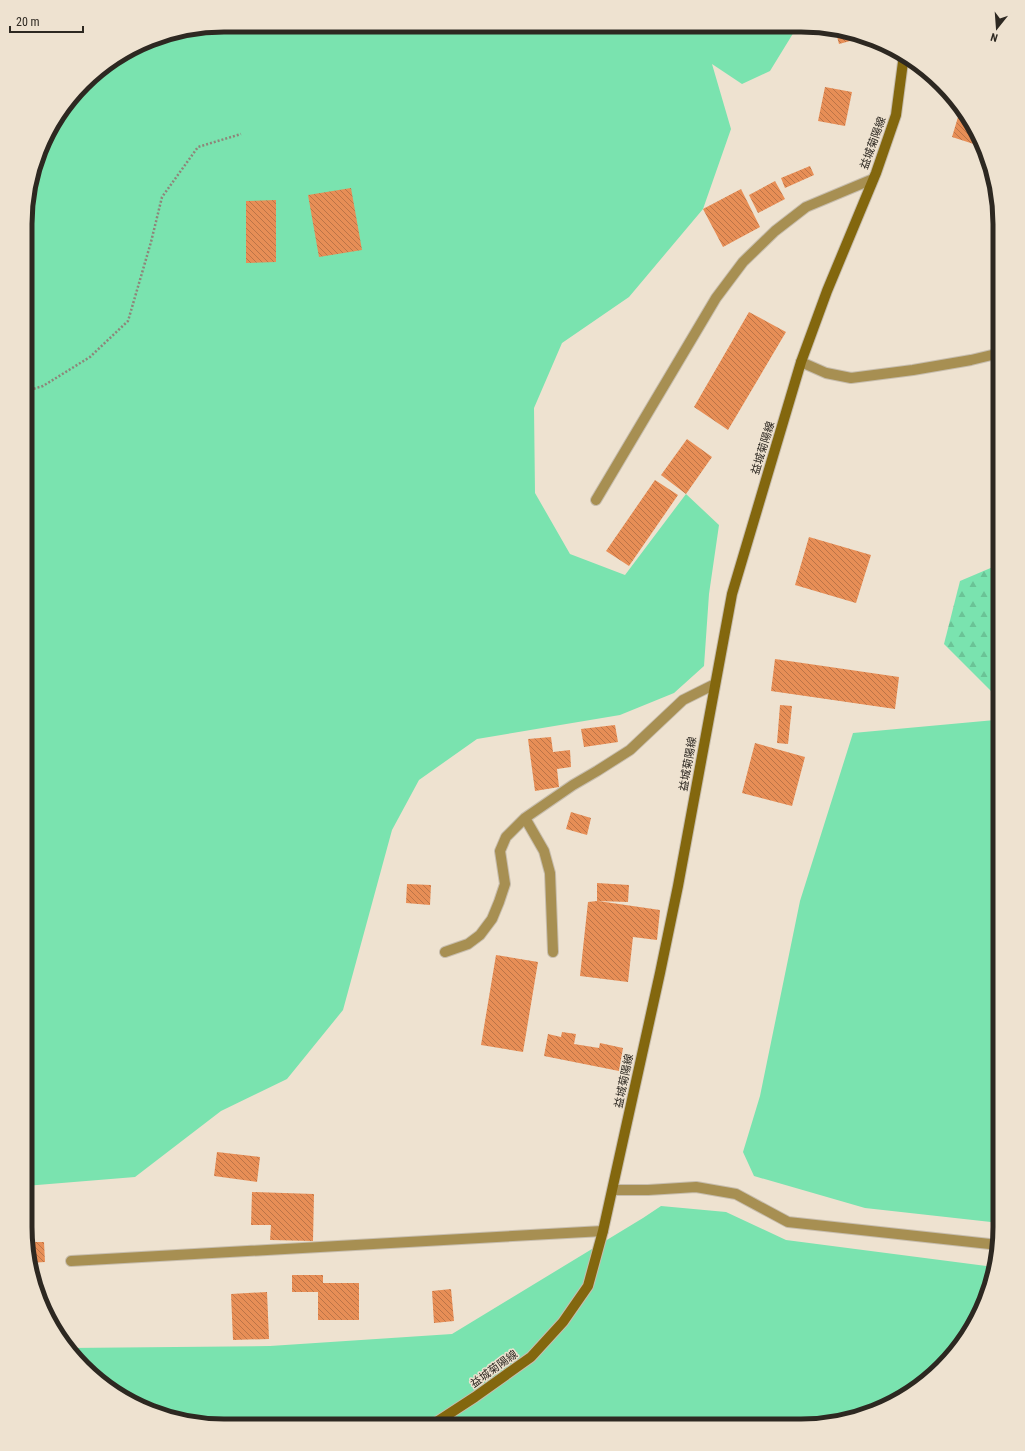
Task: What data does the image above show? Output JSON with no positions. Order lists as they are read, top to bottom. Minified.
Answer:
{"streets":{"main road":["益城菊陽線"]},"scale_bar":"20 m","north":"bottom"}
